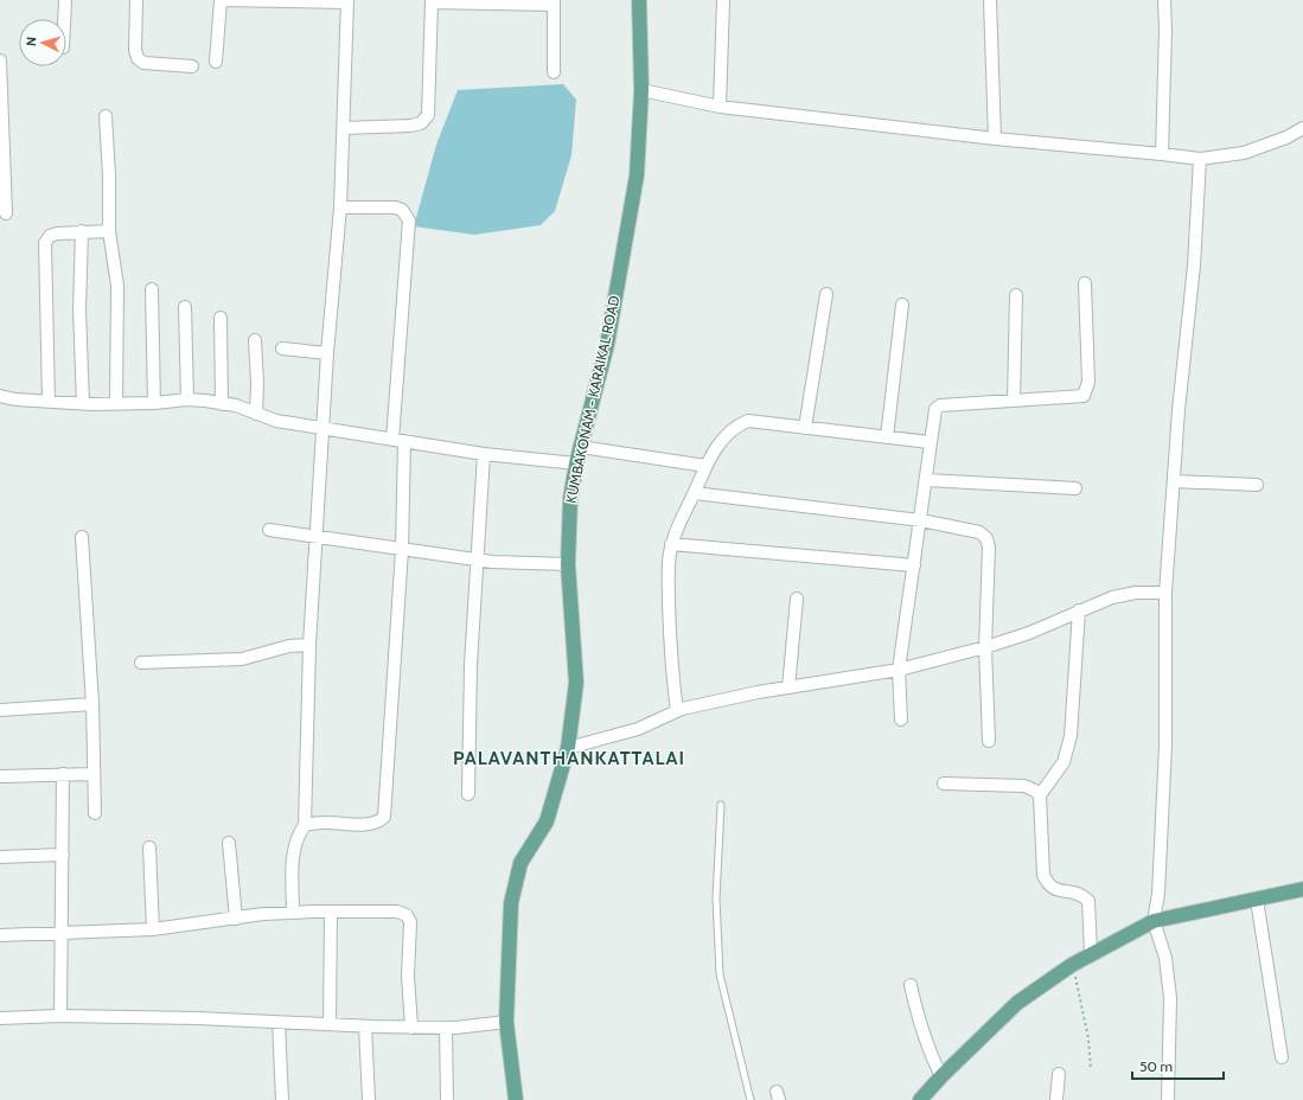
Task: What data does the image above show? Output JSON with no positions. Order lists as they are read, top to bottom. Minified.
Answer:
{"streets":{"main road":["KUMBAKONAM - KARAIKAL ROAD"]},"districts":["PALAVANTHANKATTALAI"],"scale_bar":"50 m","north":"left"}
